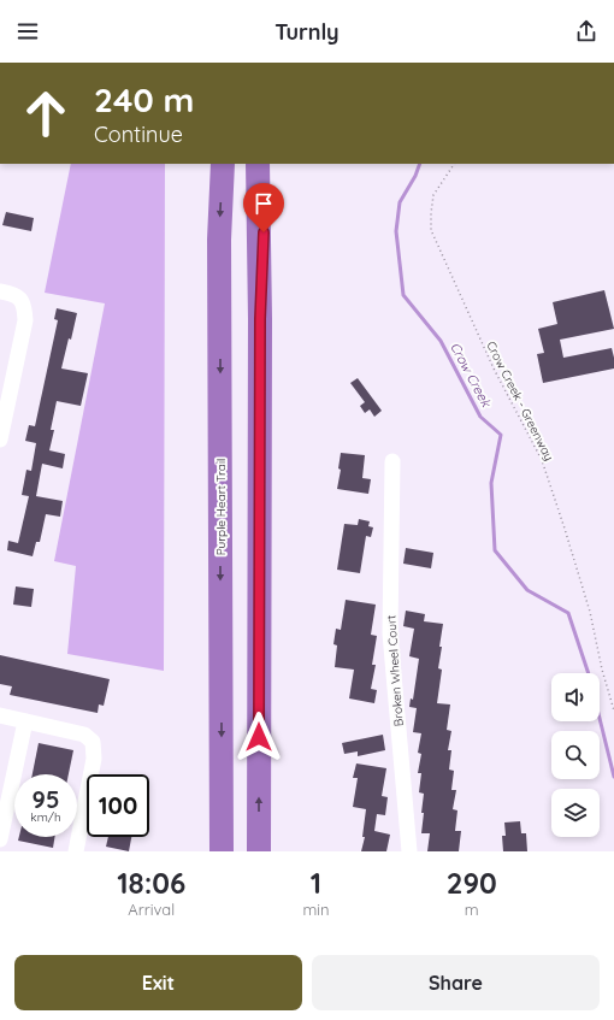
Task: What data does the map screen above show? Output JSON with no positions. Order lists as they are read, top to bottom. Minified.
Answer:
{"streets":{"highway":["Purple Heart Trail"],"street":["Broken Wheel Court"],"path":["Crow Creek - Greenway"]},"water":["Crow Creek"],"page":{"header":"Turnly","turn":["240 m","Continue"],"speed":"95 km/h","limit":"100","eta":["18:06","Arrival","1","min","290","m"],"buttons":["Exit","Share"]}}
